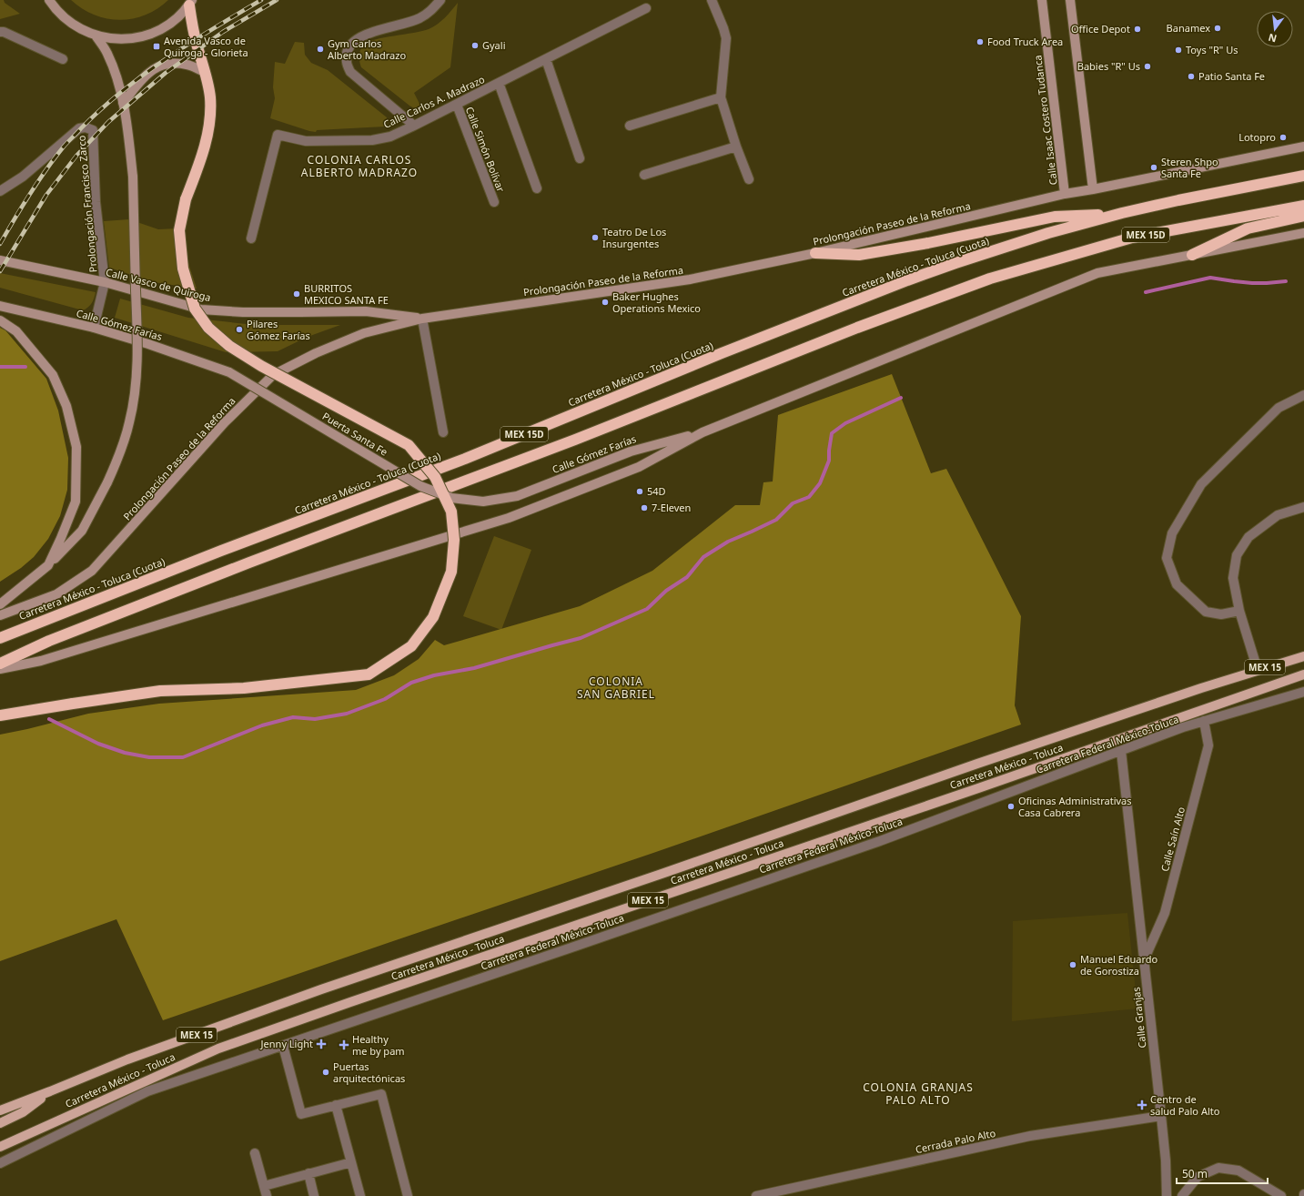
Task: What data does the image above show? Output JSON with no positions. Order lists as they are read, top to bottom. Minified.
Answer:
{"streets":{"highway":["MEX 15D","Carretera México - Toluca (Cuota)"],"main road":["Calle Isaac Costero Tudanca","Prolongación Paseo de la Reforma","Calle Vasco de Quiroga","Calle Gómez Farías","Puerta Santa Fe","MEX 15","Carretera México - Toluca"],"street":["Calle Carlos A. Madrazo","Calle Simón Bolívar","Prolongación Francisco Zarco","Carretera Federal México-Toluca","Calle Saín Alto","Calle Granjas","Cerrada Palo Alto"]},"crossings":[["Calle Carlos A. Madrazo","Calle Simón Bolívar"],["Calle Isaac Costero Tudanca","Prolongación Paseo de la Reforma"],["Prolongación Francisco Zarco","Calle Vasco de Quiroga"],["Prolongación Paseo de la Reforma","Calle Vasco de Quiroga"],["Calle Gómez Farías","Puerta Santa Fe"],["Carretera Federal México-Toluca","Calle Saín Alto"],["Carretera Federal México-Toluca","Calle Granjas"],["Calle Saín Alto","Calle Granjas"],["Calle Granjas","Cerrada Palo Alto"]],"districts":["COLONIA CARLOS ALBERTO MADRAZO","COLONIA SAN GABRIEL","COLONIA GRANJAS PALO ALTO"],"places":{"other":["Banamex","Office Depot","Food Truck Area","Gyali","Gym Carlos Alberto Madrazo","Toys \"R\" Us","Babies \"R\" Us","Patio Santa Fe","Lotopro","Steren Shpo Santa Fe","Teatro De Los Insurgentes","BURRITOS MEXICO SANTA FE","Baker Hughes Operations Mexico","Pilares Gómez Farías","54D","7-Eleven","Oficinas Administrativas Casa Cabrera","Manuel Eduardo de Gorostiza","Puertas arquitectónicas"],"transit":["Avenida Vasco de Quiroga - Glorieta"],"health":["Jenny Light","Healthy me by pam","Centro de salud Palo Alto"]},"scale_bar":"50 m","north":"bottom"}
